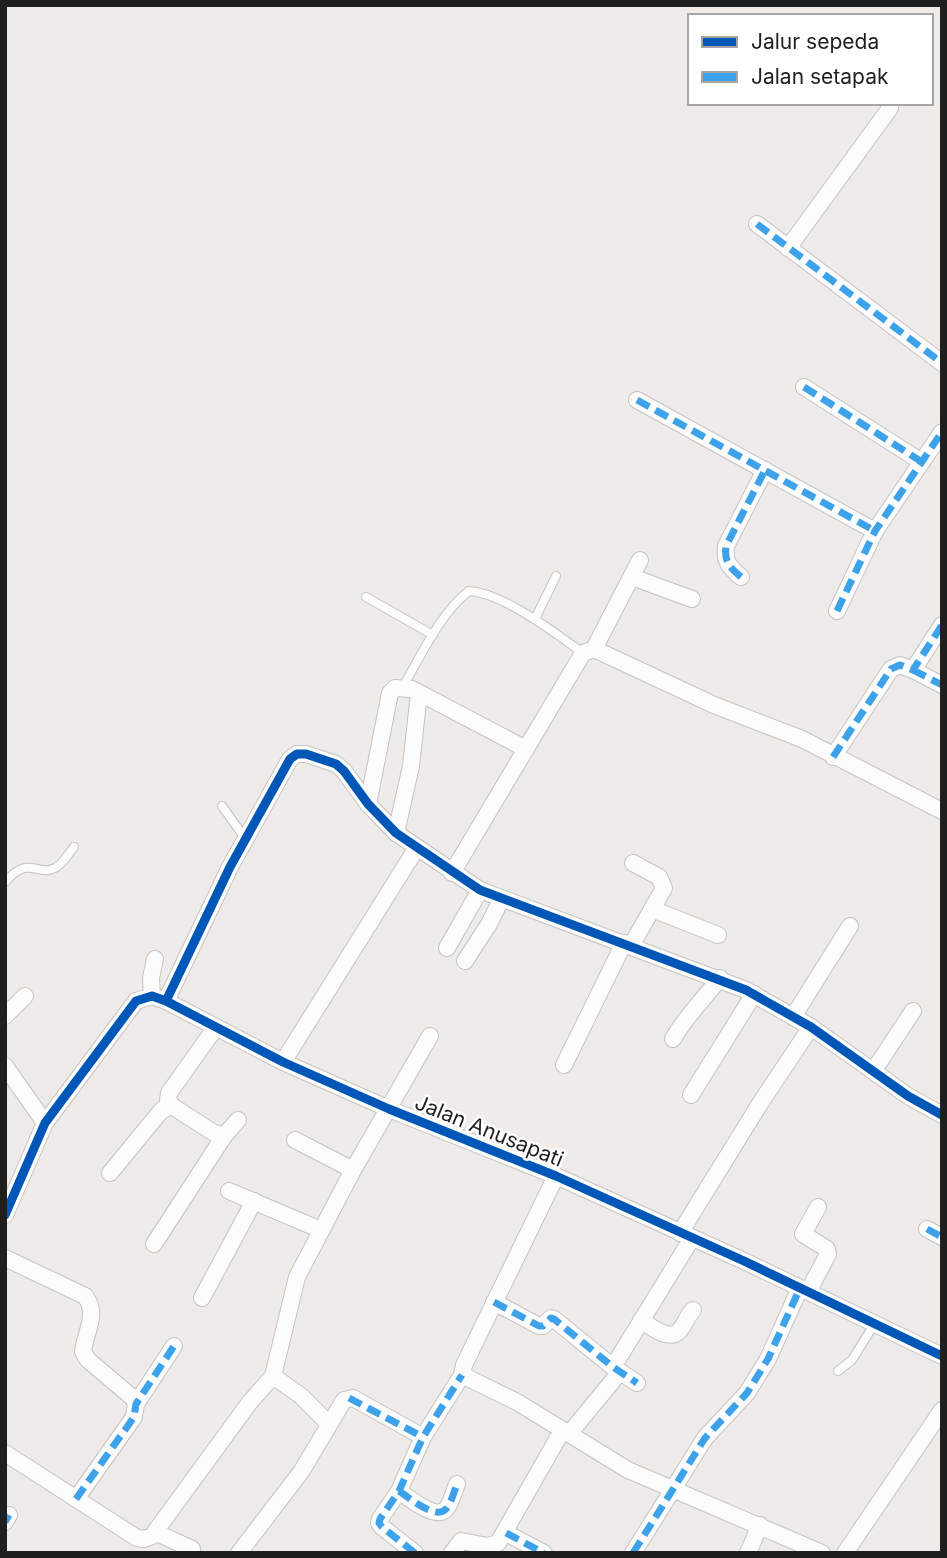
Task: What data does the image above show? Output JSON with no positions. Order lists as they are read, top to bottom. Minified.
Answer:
{"streets":{"street":["Jalan Anusapati"]},"legend":["Jalur sepeda","Jalan setapak"]}
